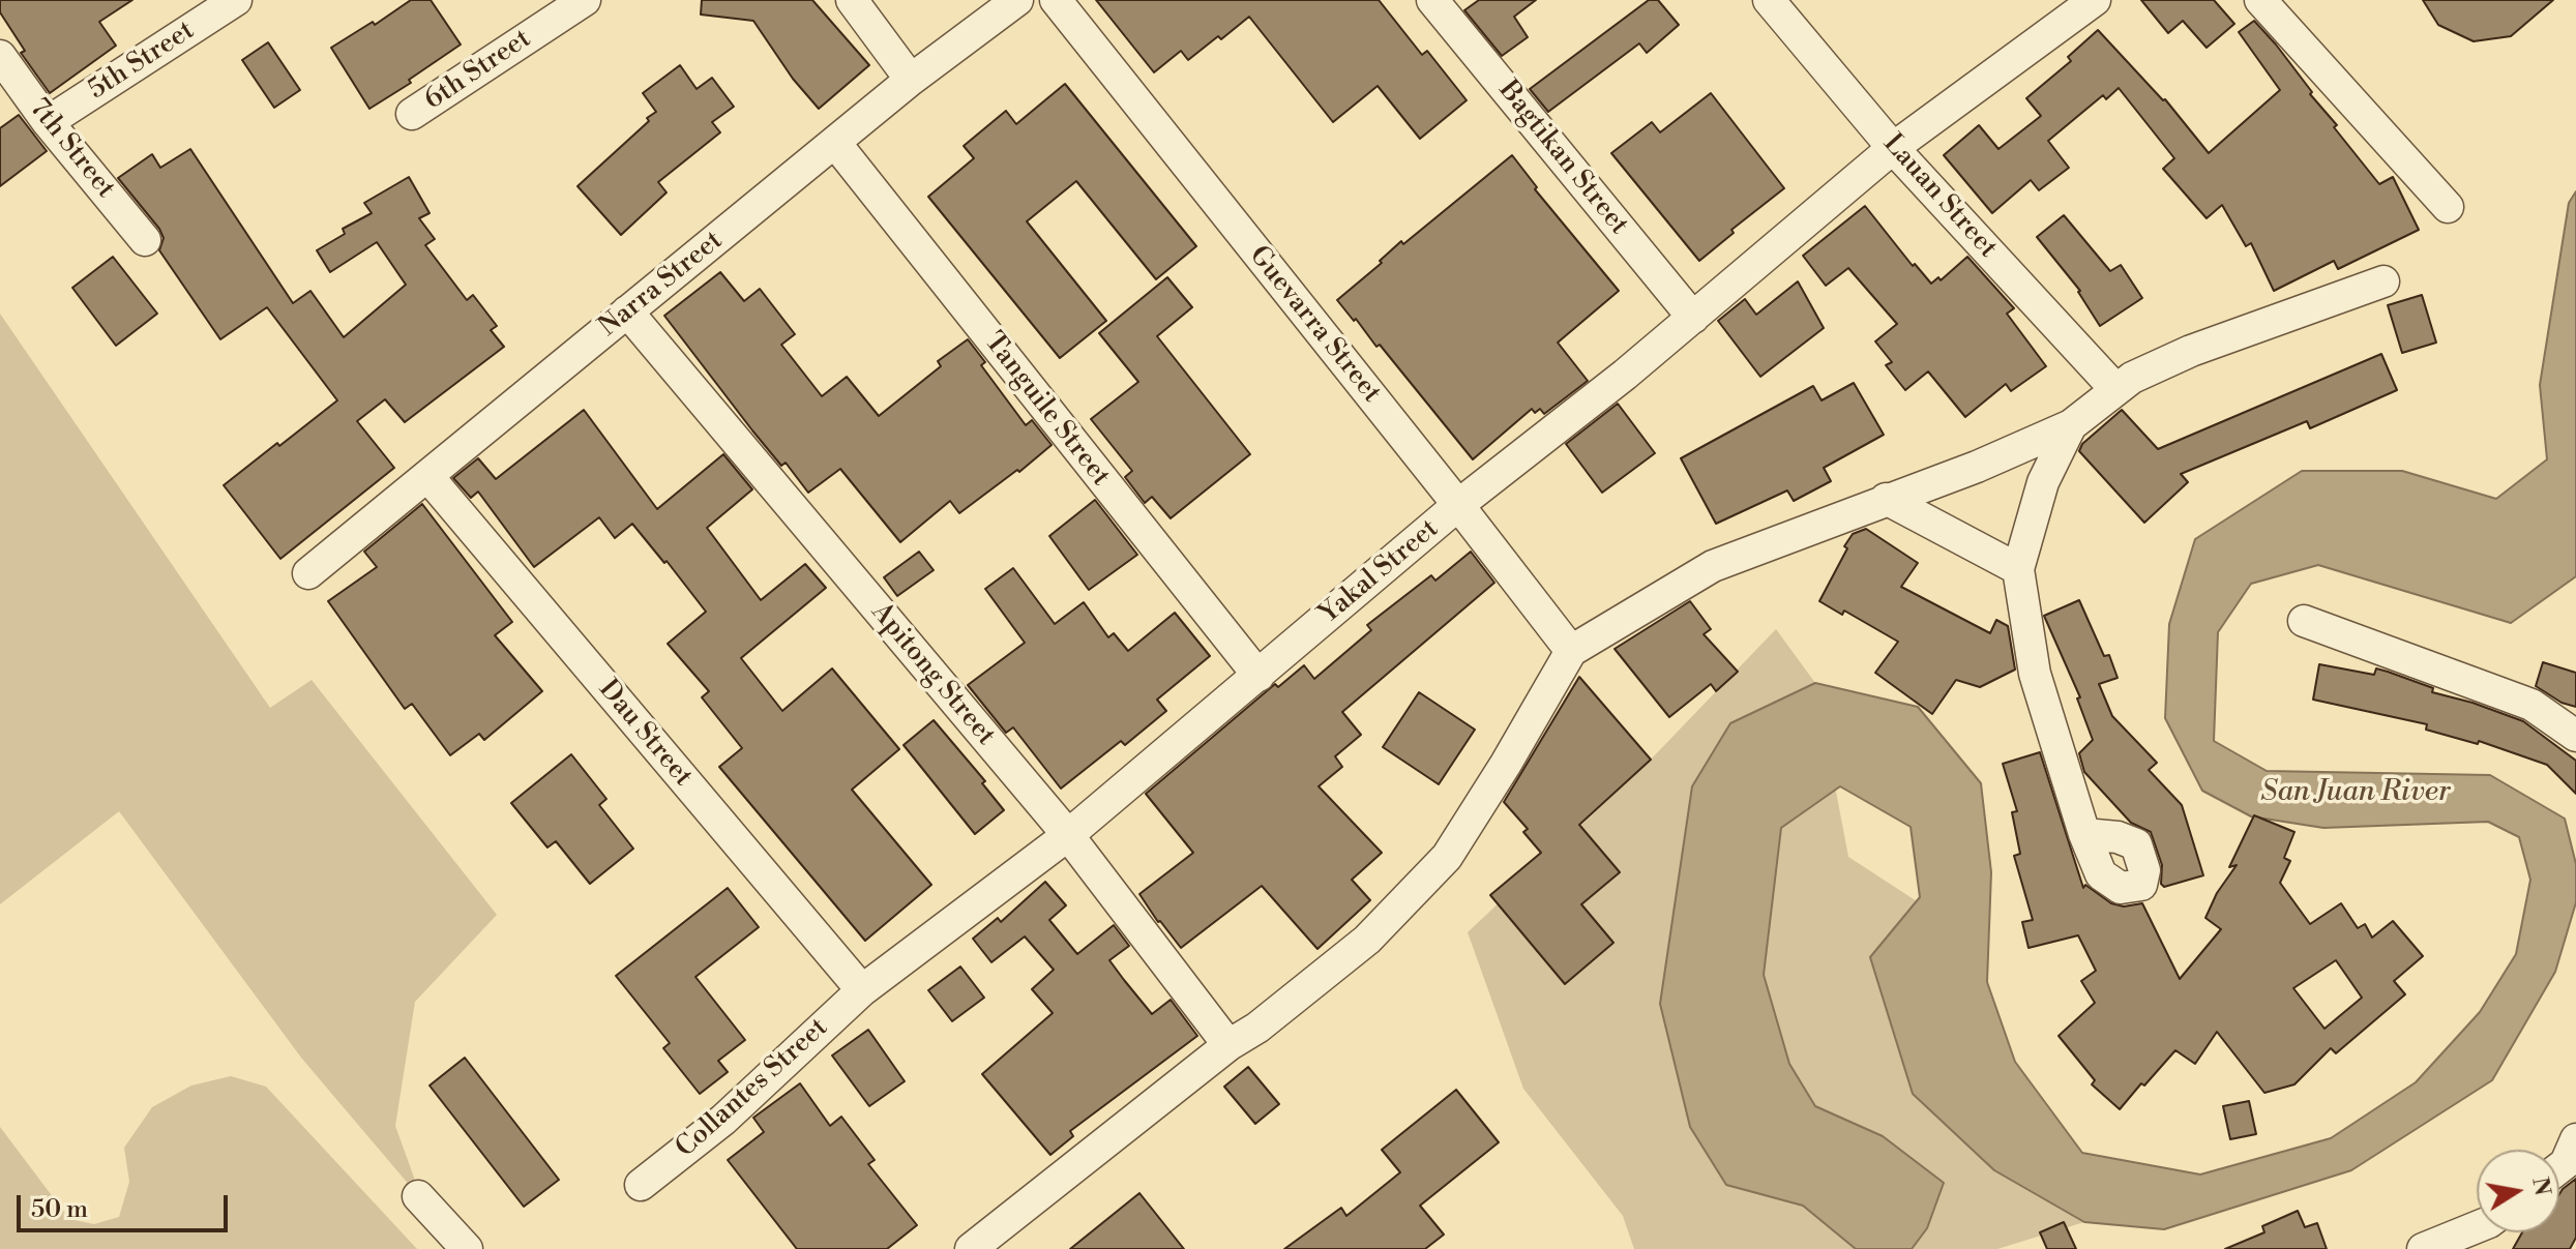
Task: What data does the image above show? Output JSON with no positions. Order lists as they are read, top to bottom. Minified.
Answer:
{"streets":{"street":["5th Street","6th Street","7th Street","Bagtikan Street","Lauan Street","Narra Street","Guevarra Street","Tanguile Street","Yakal Street","Apitong Street","Dau Street","Collantes Street"]},"crossings":[["5th Street","7th Street"],["Bagtikan Street","Yakal Street"],["Lauan Street","Yakal Street"],["Narra Street","Tanguile Street"],["Narra Street","Apitong Street"],["Narra Street","Dau Street"],["Guevarra Street","Yakal Street"],["Tanguile Street","Yakal Street"],["Yakal Street","Apitong Street"],["Yakal Street","Dau Street"],["Yakal Street","Collantes Street"],["Dau Street","Collantes Street"]],"water":["San Juan River"],"scale_bar":"50 m","north":"right"}
